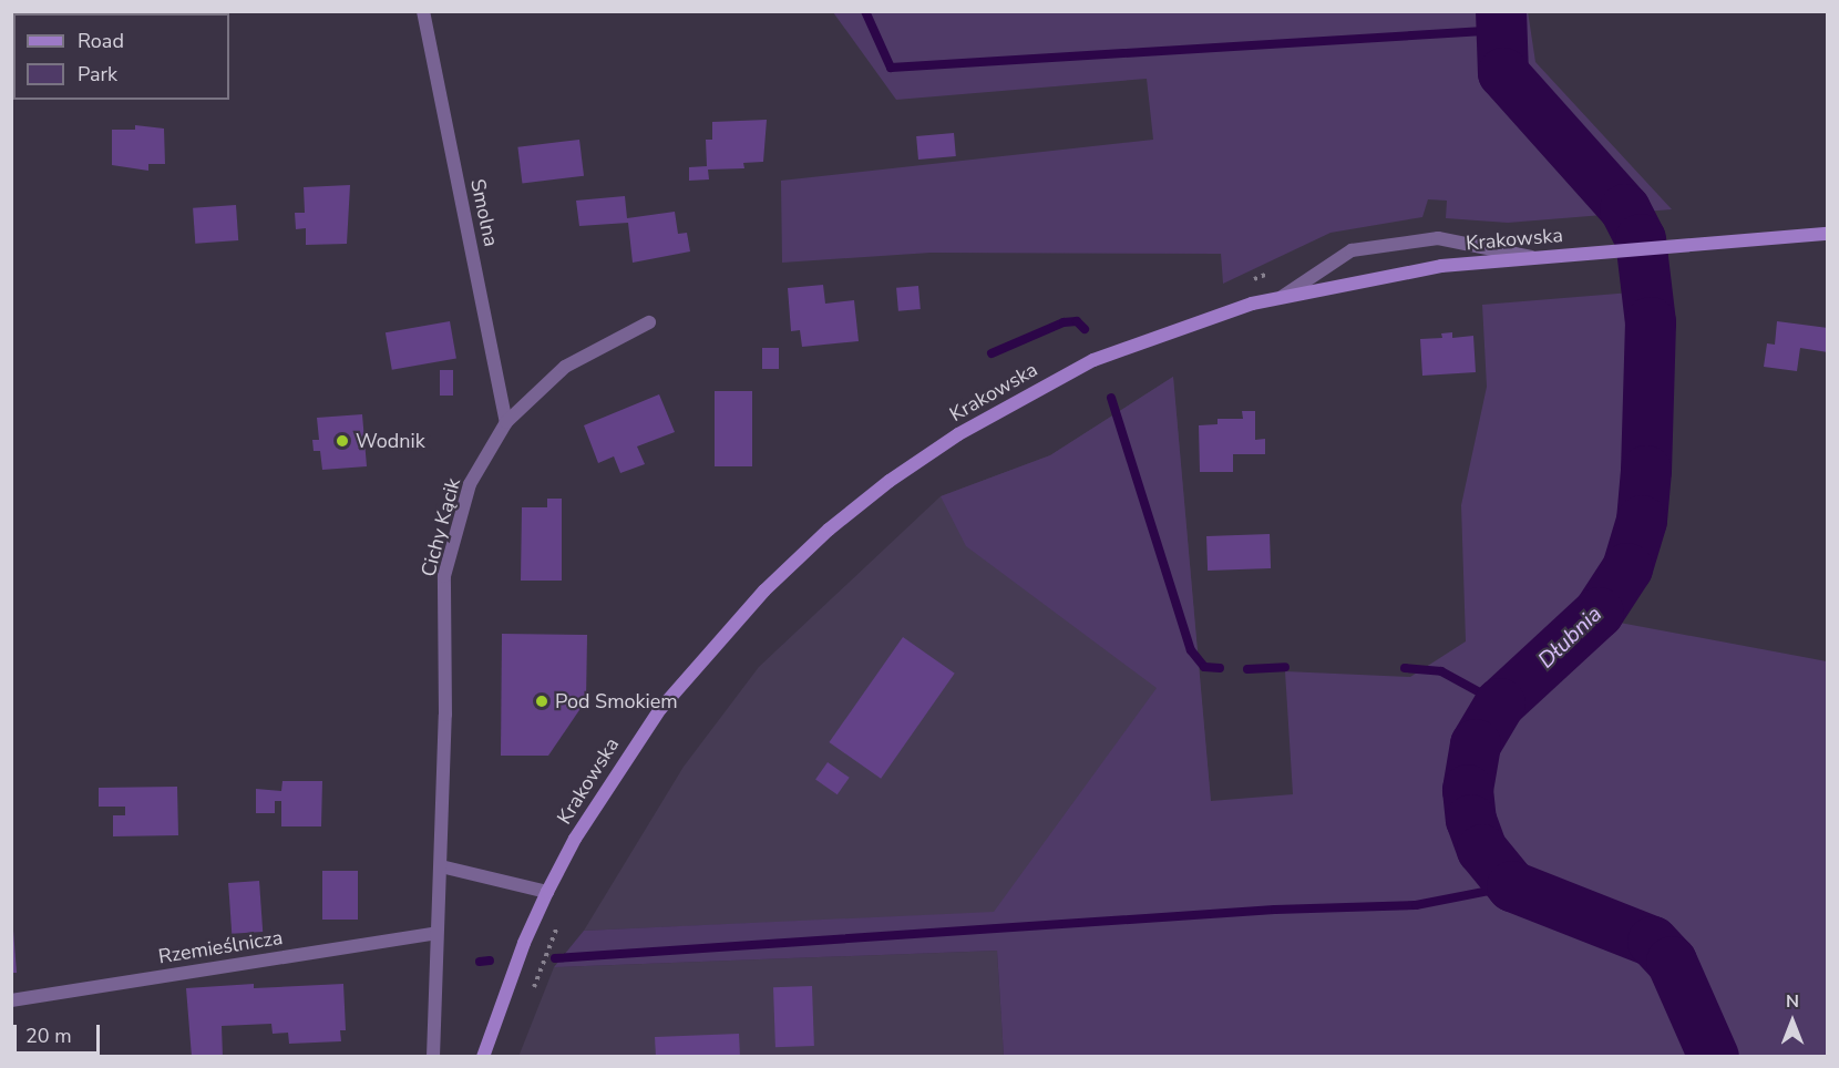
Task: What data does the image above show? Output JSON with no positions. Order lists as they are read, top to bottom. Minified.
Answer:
{"streets":{"main road":["Krakowska"],"street":["Smolna","Cichy Kącik","Rzemieślnicza"]},"crossings":[["Smolna","Cichy Kącik"],["Cichy Kącik","Rzemieślnicza"]],"water":["Dłubnia"],"places":["Wodnik","Pod Smokiem"],"legend":["Road","Park"],"scale_bar":"20 m","north":"top"}
